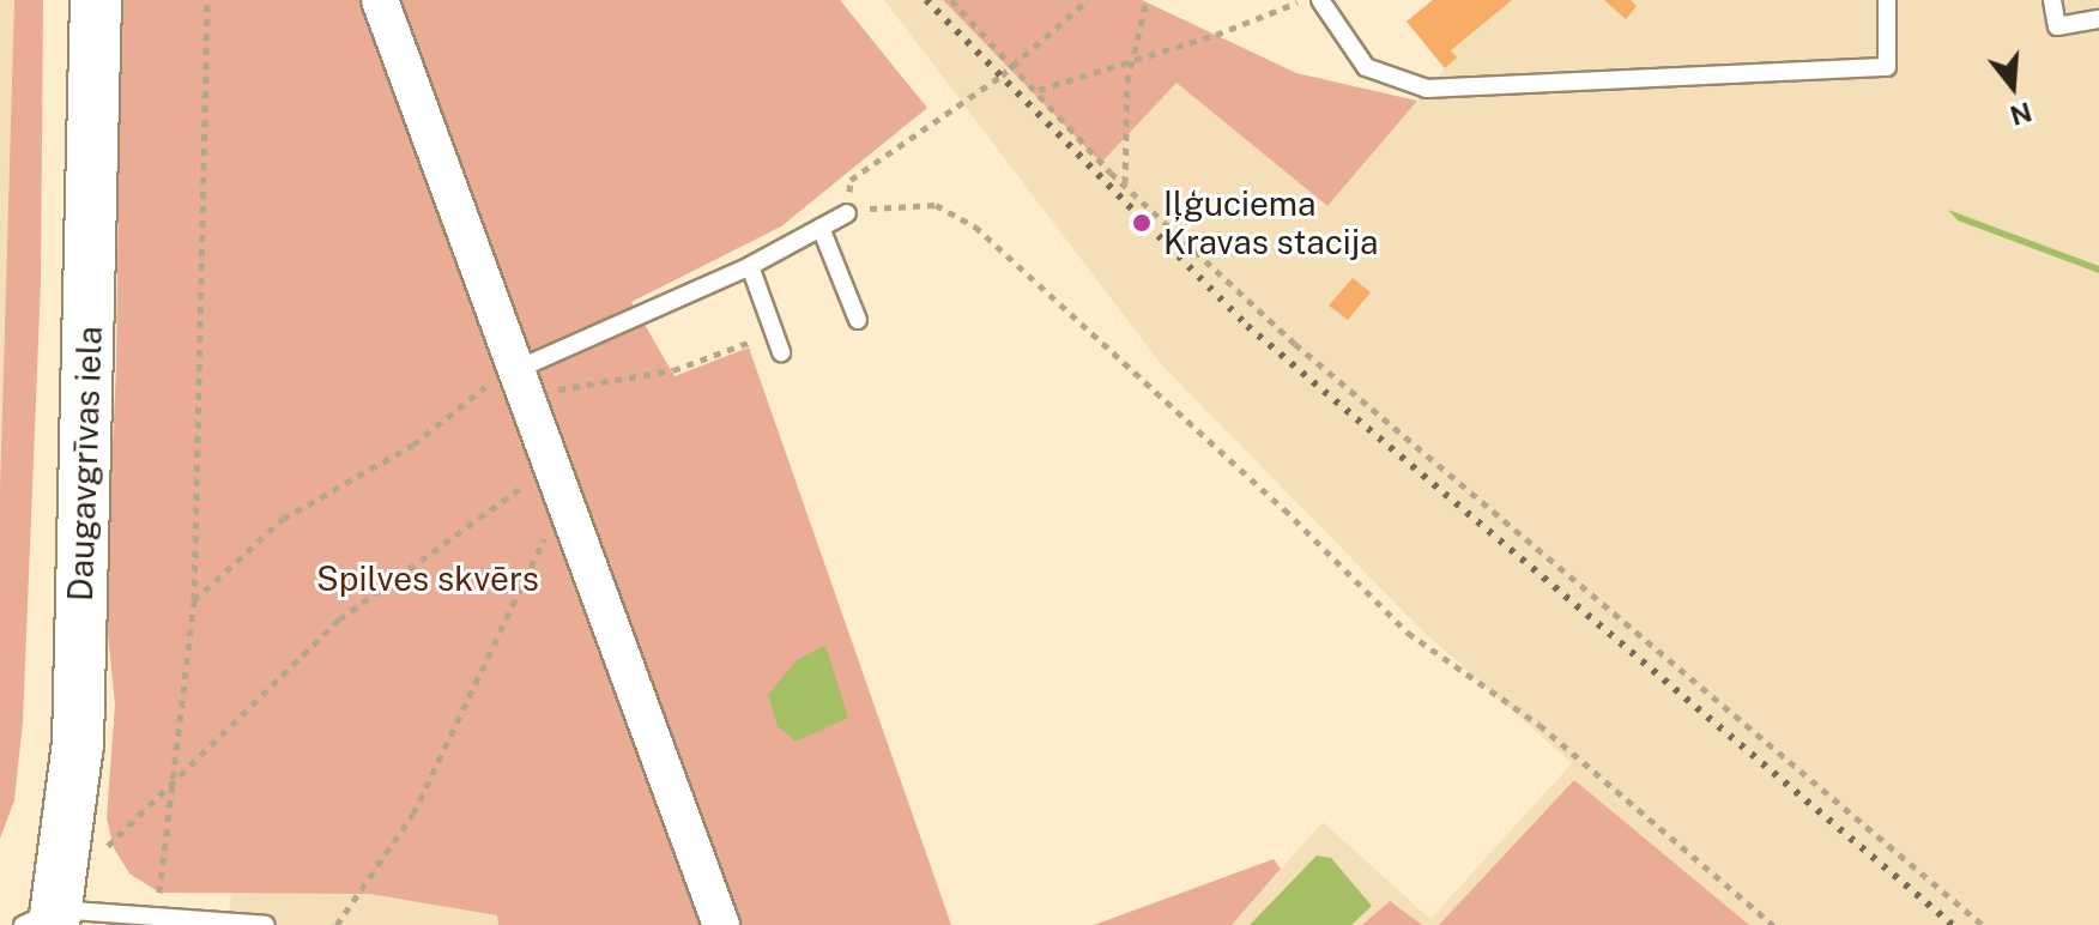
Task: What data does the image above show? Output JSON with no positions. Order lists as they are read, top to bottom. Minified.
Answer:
{"streets":{"main road":["Daugavgrīvas iela"]},"parks":["Spilves skvērs"],"places":["Iļģuciema Kravas stacija"],"north":"bottom"}
